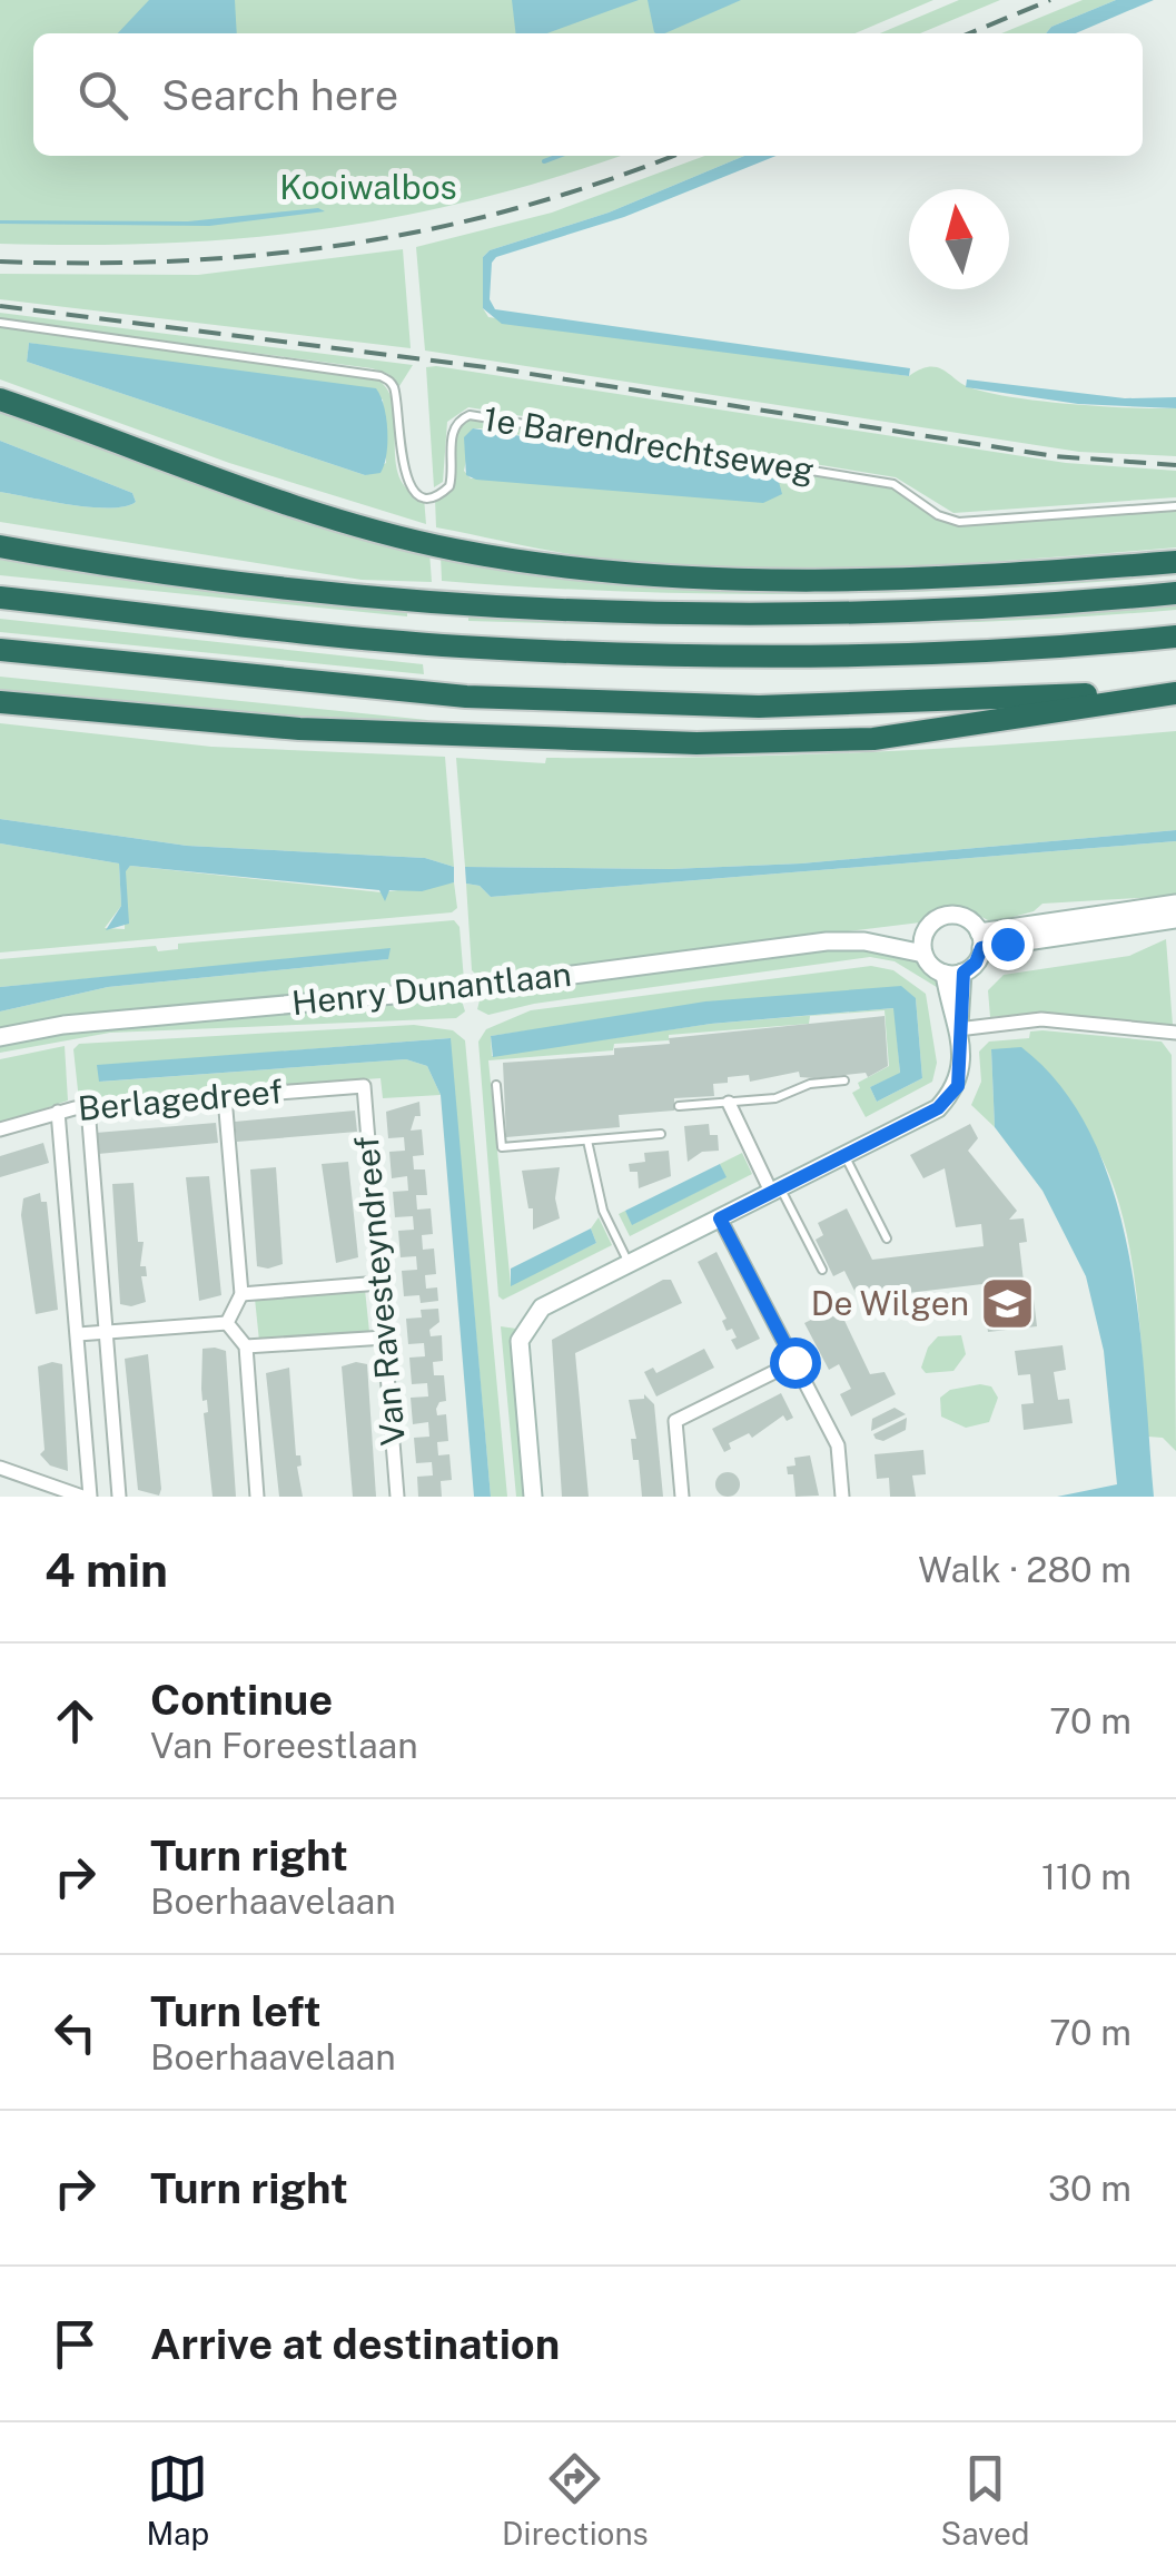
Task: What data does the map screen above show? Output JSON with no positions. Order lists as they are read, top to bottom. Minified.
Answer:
{"streets":{"main road":["Henry Dunantlaan"],"street":["Berlagedreef","Van Ravesteyndreef"],"lane":["1e Barendrechtseweg"]},"crossings":[["Berlagedreef","Van Ravesteyndreef"]],"parks":["Kooiwalbos"],"places":{"school or university":["De Wilgen"]},"north":"top","page":{"search":"Search here","heading":["4 min","Walk · 280 m"],"list":[["Continue","Van Foreestlaan","70 m"],["Turn right","Boerhaavelaan","110 m"],["Turn left","Boerhaavelaan","70 m"],["Turn right","30 m"],"Arrive at destination"],"nav":["Map","Directions","Saved"]}}
